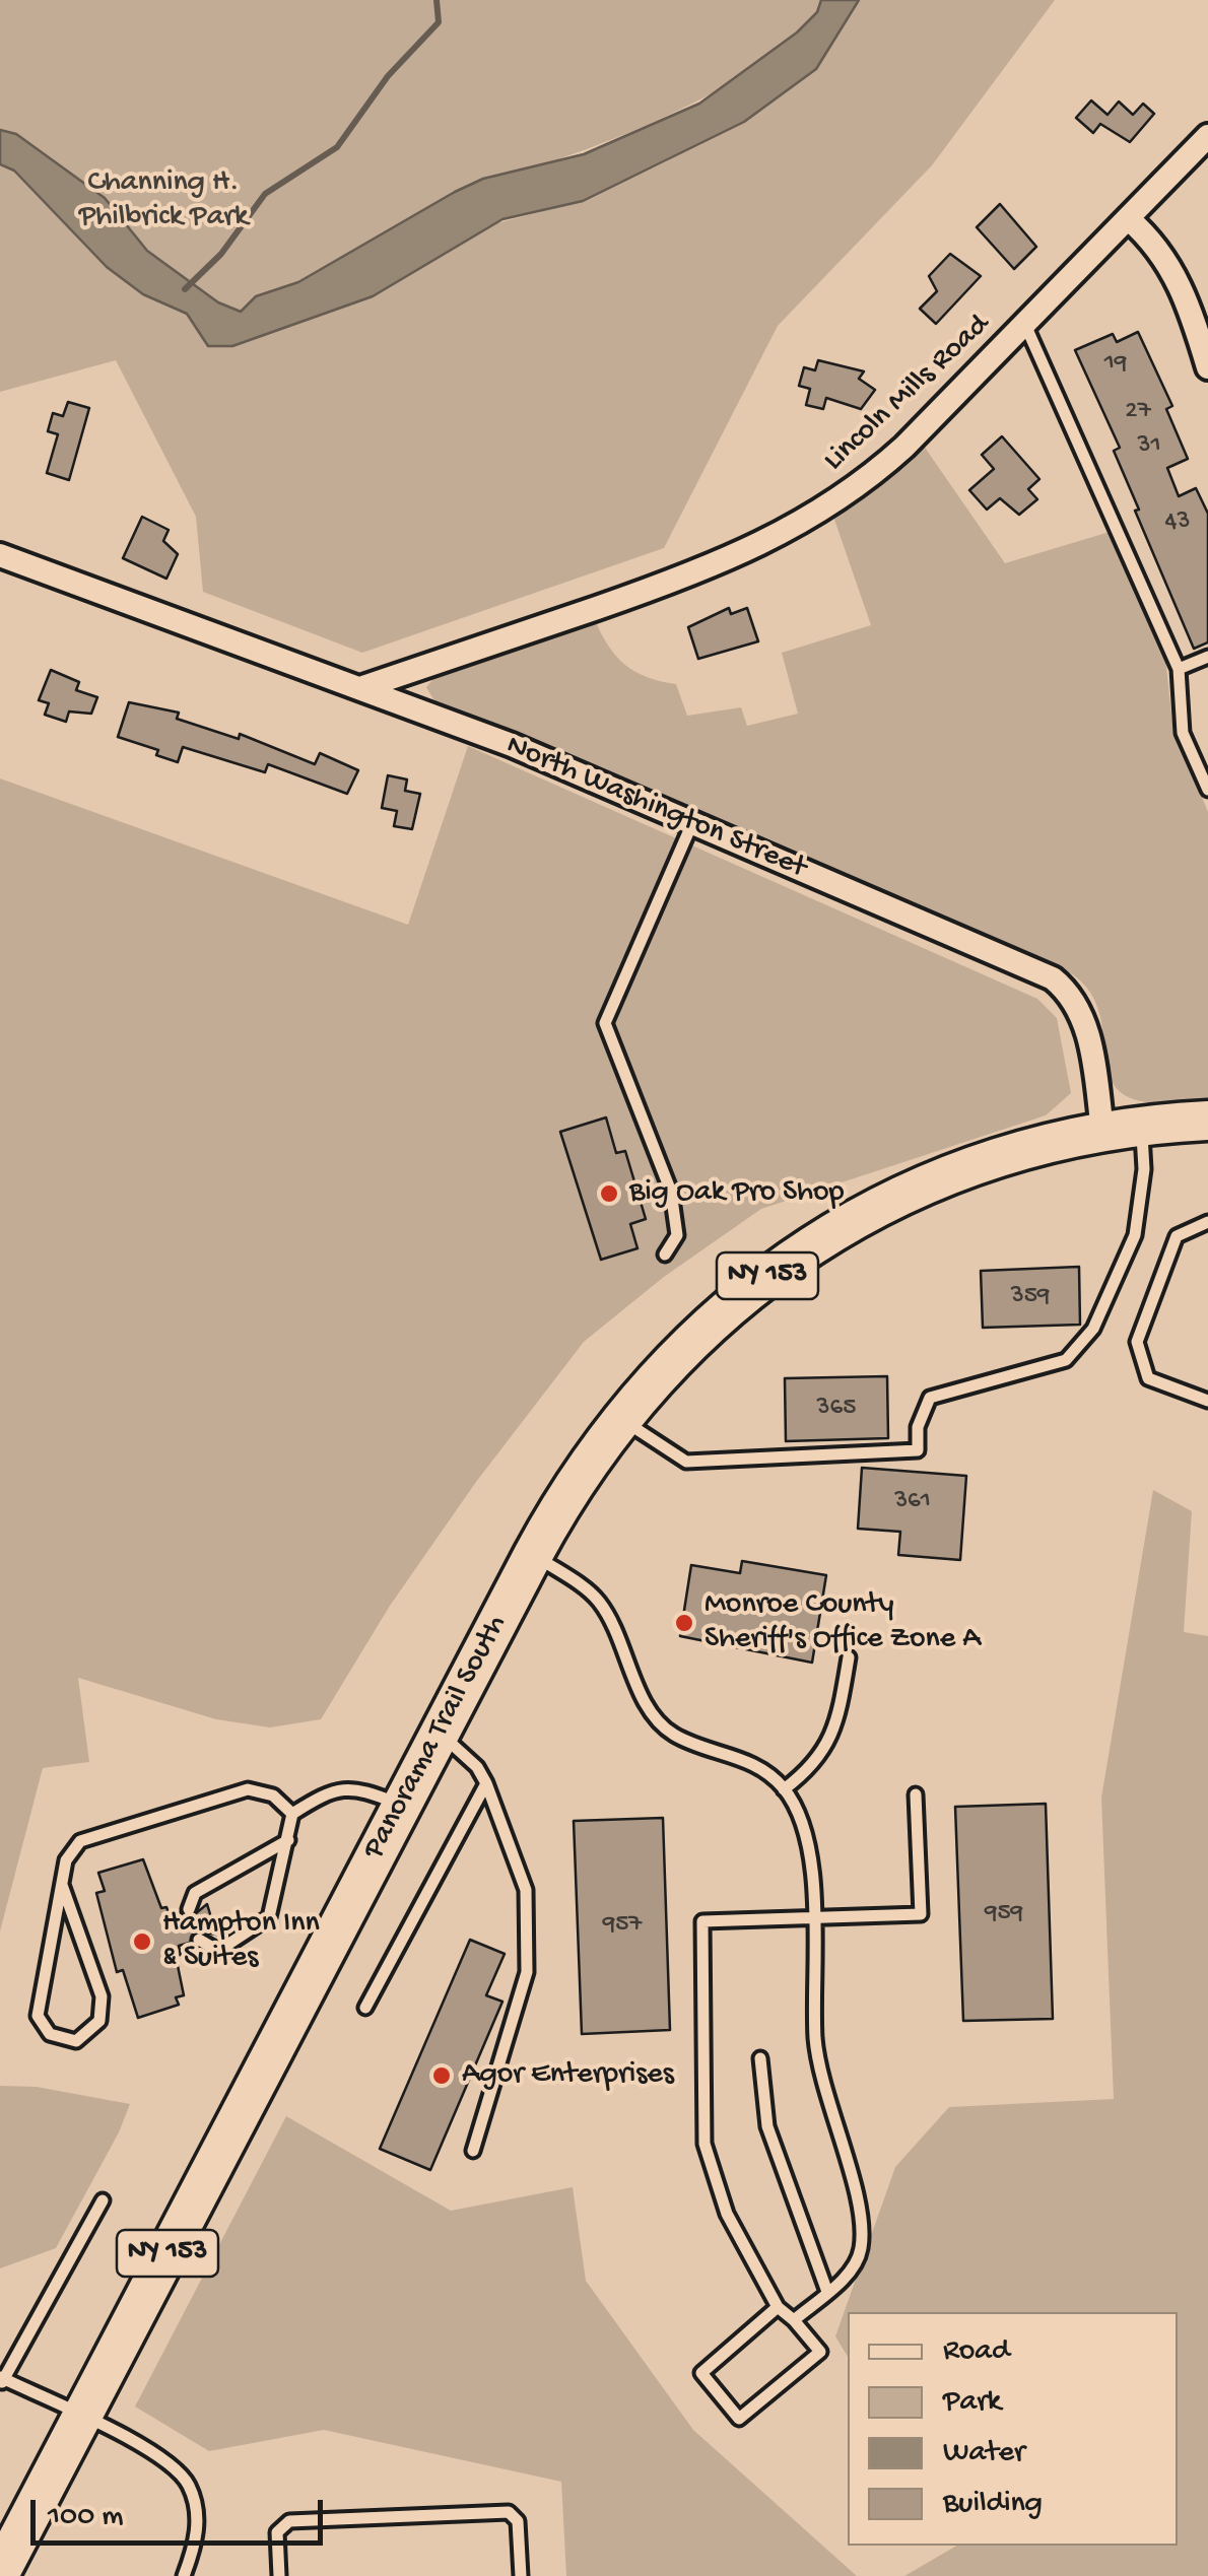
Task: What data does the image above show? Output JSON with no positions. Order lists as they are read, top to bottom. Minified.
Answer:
{"streets":{"main road":["NY 153","Panorama Trail South"],"street":["Lincoln Mills Road","North Washington Street"]},"crossings":[["Lincoln Mills Road","North Washington Street"],["North Washington Street","NY 153"],["North Washington Street","Panorama Trail South"],["NY 153","Panorama Trail South"]],"parks":["Channing H. Philbrick Park"],"places":["Big Oak Pro Shop","Monroe County Sheriff's Office Zone A","Hampton Inn & Suites","Agor Enterprises"],"house_numbers":["19","27","31","43","359","365","361","959","957"],"legend":["Road","Park","Water","Building"],"scale_bar":"100 m"}
